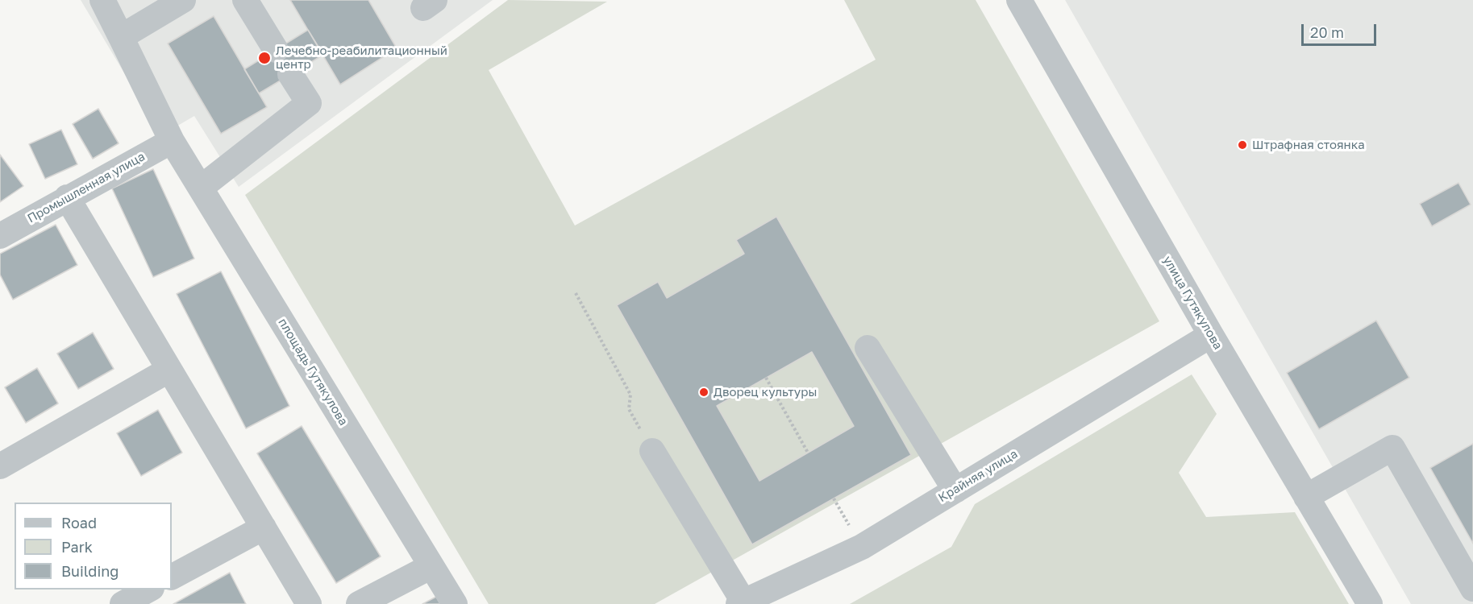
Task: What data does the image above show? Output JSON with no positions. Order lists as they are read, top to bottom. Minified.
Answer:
{"streets":{"street":["Промышленная улица","улица Гутякулова","площадь Гутякулова","Крайняя улица"]},"crossings":[["Промышленная улица","площадь Гутякулова"],["улица Гутякулова","Крайняя улица"]],"places":["Лечебно-реабилитационный центр","Штрафная стоянка","Дворец культуры"],"legend":["Road","Park","Building"],"scale_bar":"20 m"}
